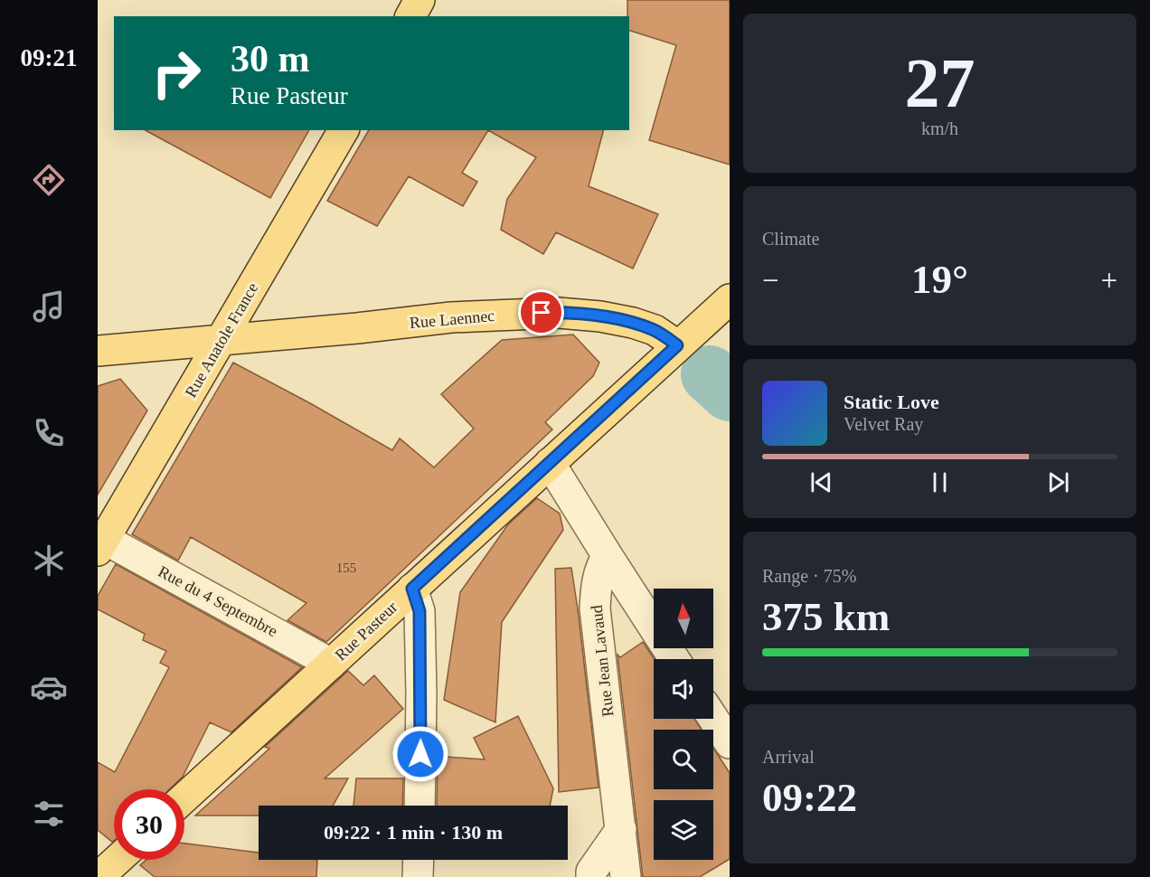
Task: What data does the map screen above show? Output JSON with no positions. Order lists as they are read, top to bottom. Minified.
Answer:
{"streets":{"main road":["Rue Laennec","Rue Anatole France","Rue Pasteur"],"street":["Rue du 4 Septembre","Rue Jean Lavaud"]},"crossings":[["Rue Laennec","Rue Anatole France"],["Rue Laennec","Rue Pasteur"],["Rue Anatole France","Rue du 4 Septembre"],["Rue du 4 Septembre","Rue Pasteur"]],"house_numbers":["155"],"north":"top","page":{"tabs":"09:21","tile":[["27","km/h"],"Climate",["Range · 75%","375 km"],["Arrival","09:22"]],"turn":["30 m","Rue Pasteur"],"heat":["−","19°","+"],"song":["Static Love","Velvet Ray"],"limit":"30","trip":"09:22 · 1 min · 130 m"}}
